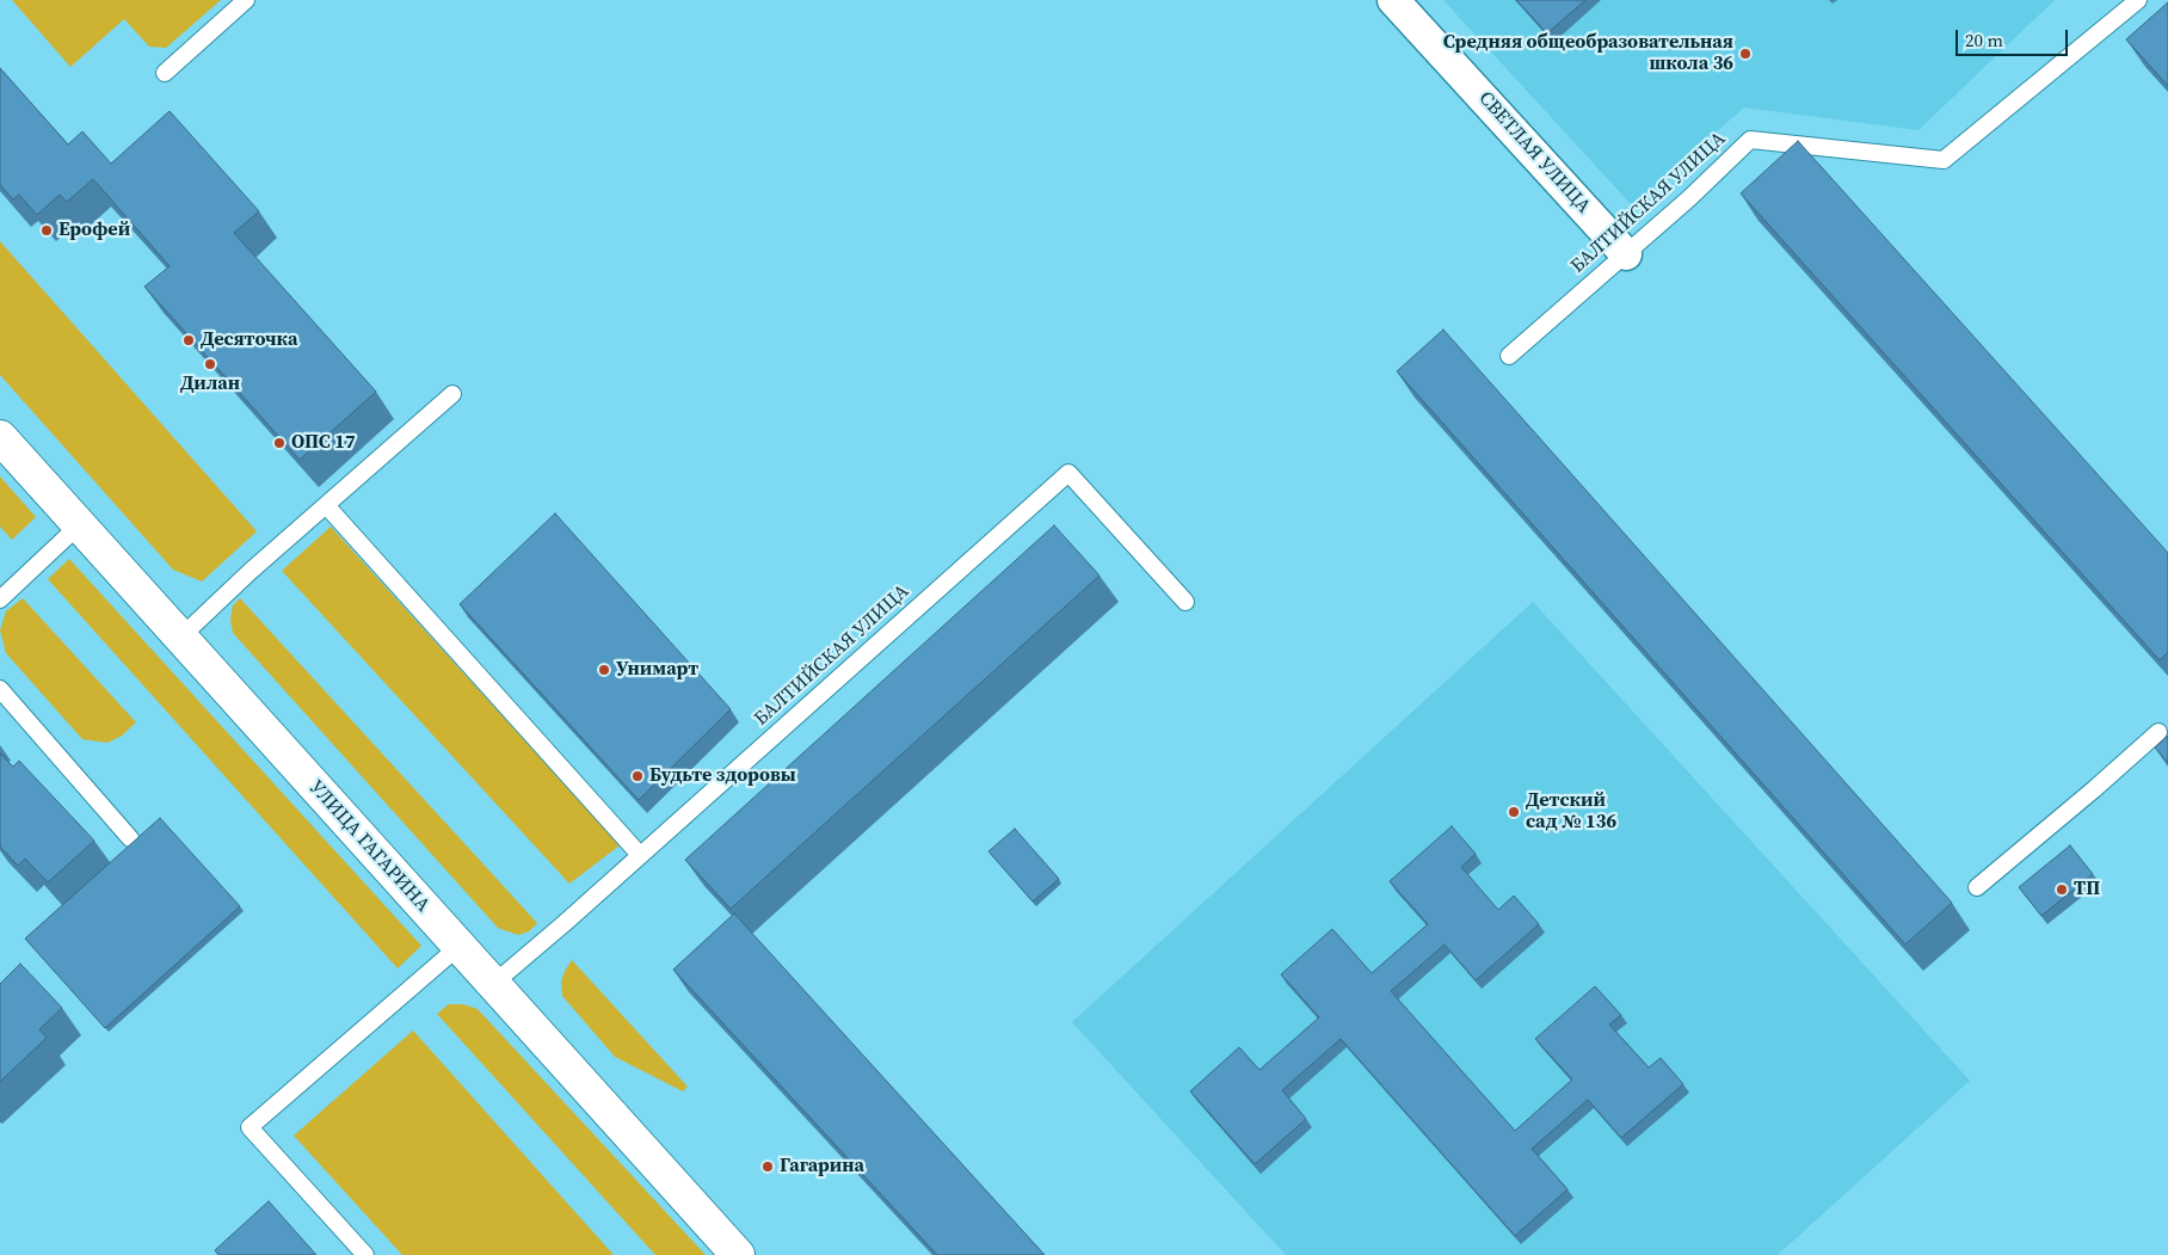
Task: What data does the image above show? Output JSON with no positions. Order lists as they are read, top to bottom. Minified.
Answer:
{"streets":{"street":["СВЕТЛАЯ УЛИЦА","УЛИЦА ГАГАРИНА"],"lane":["БАЛТИЙСКАЯ УЛИЦА"]},"crossings":[["СВЕТЛАЯ УЛИЦА","БАЛТИЙСКАЯ УЛИЦА"],["БАЛТИЙСКАЯ УЛИЦА","УЛИЦА ГАГАРИНА"]],"places":["Средняя общеобразовательная школа 36","Ерофей","Десяточка","Дилан","ОПС 17","Унимарт","Будьте здоровы","Детский сад № 136","ТП","Гагарина"],"scale_bar":"20 m"}
